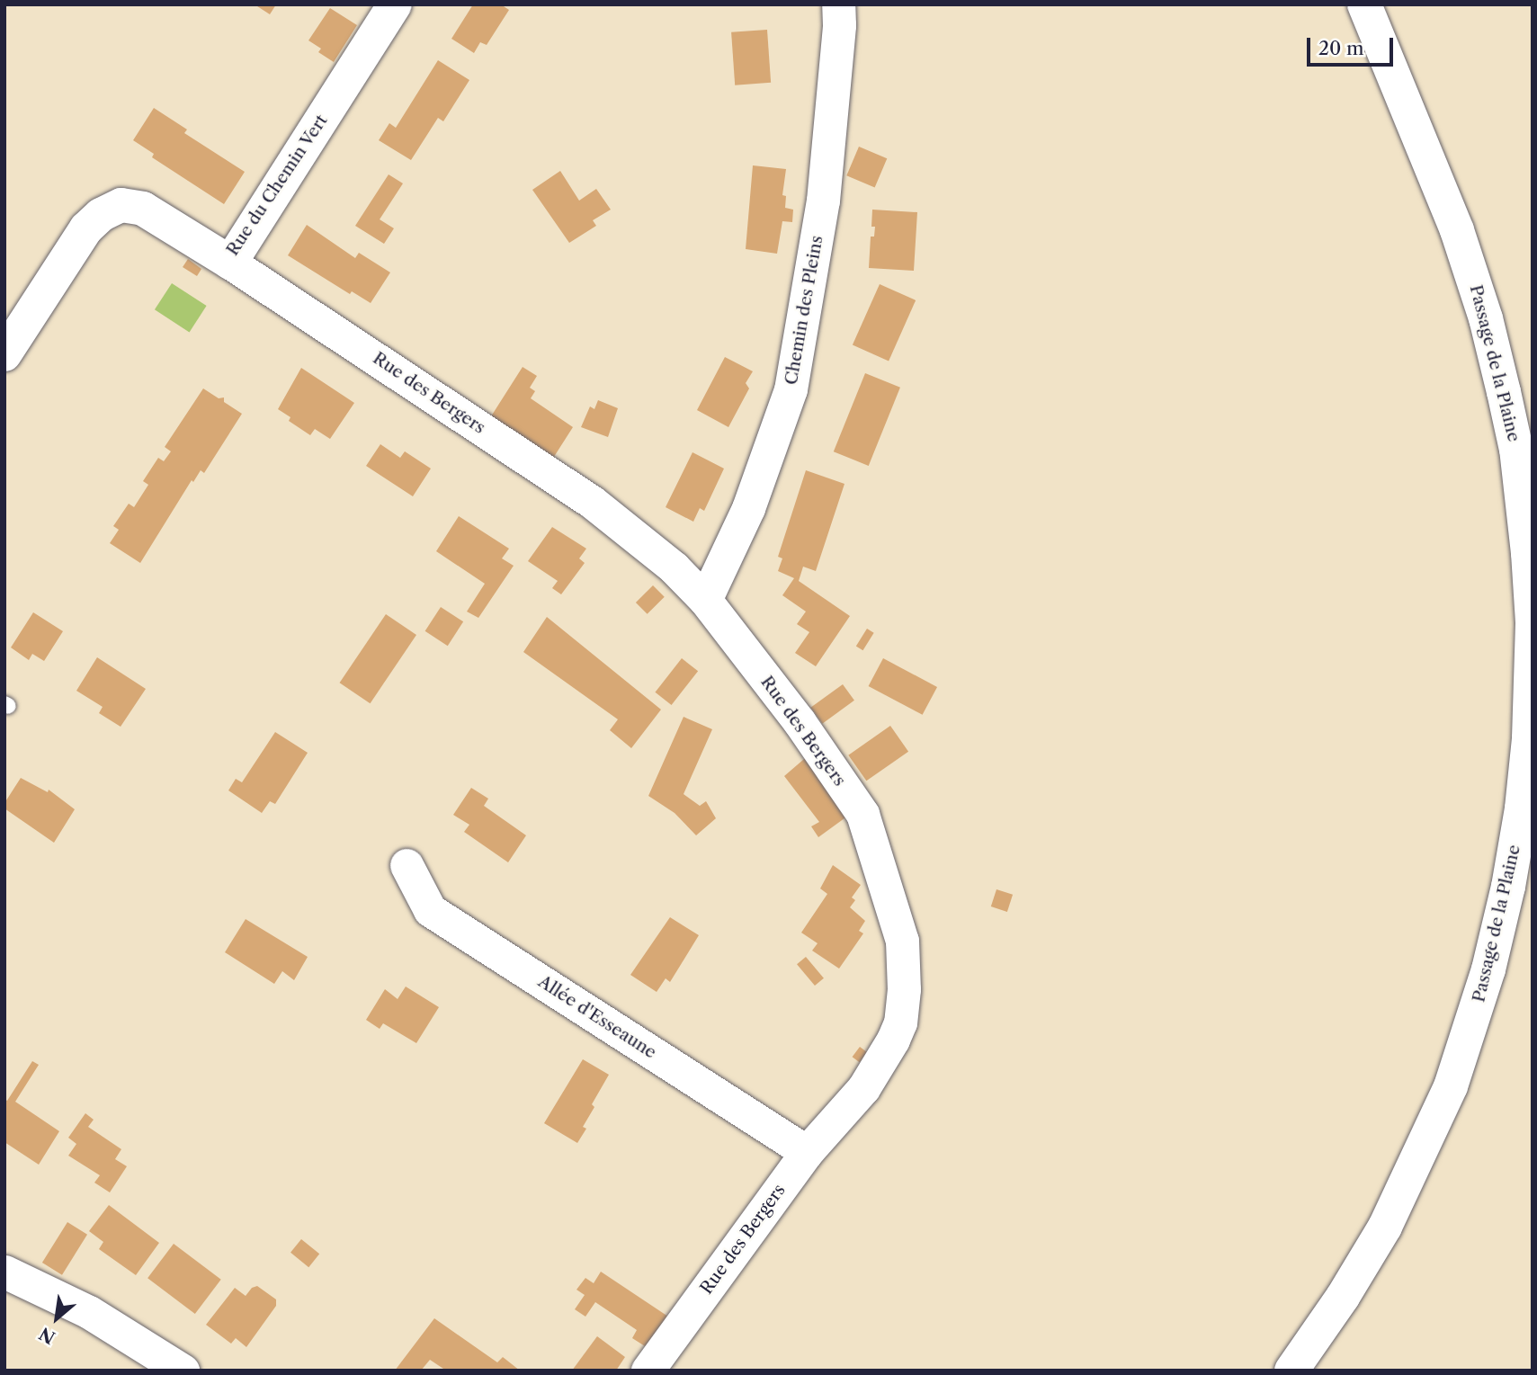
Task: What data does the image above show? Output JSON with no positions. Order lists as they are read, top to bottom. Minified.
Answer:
{"streets":{"street":["Rue du Chemin Vert","Chemin des Pleins","Passage de la Plaine","Rue des Bergers","Allée d'Esseaune"]},"crossings":[["Rue du Chemin Vert","Rue des Bergers"],["Chemin des Pleins","Rue des Bergers"],["Rue des Bergers","Allée d'Esseaune"]],"scale_bar":"20 m","north":"bottom left"}
